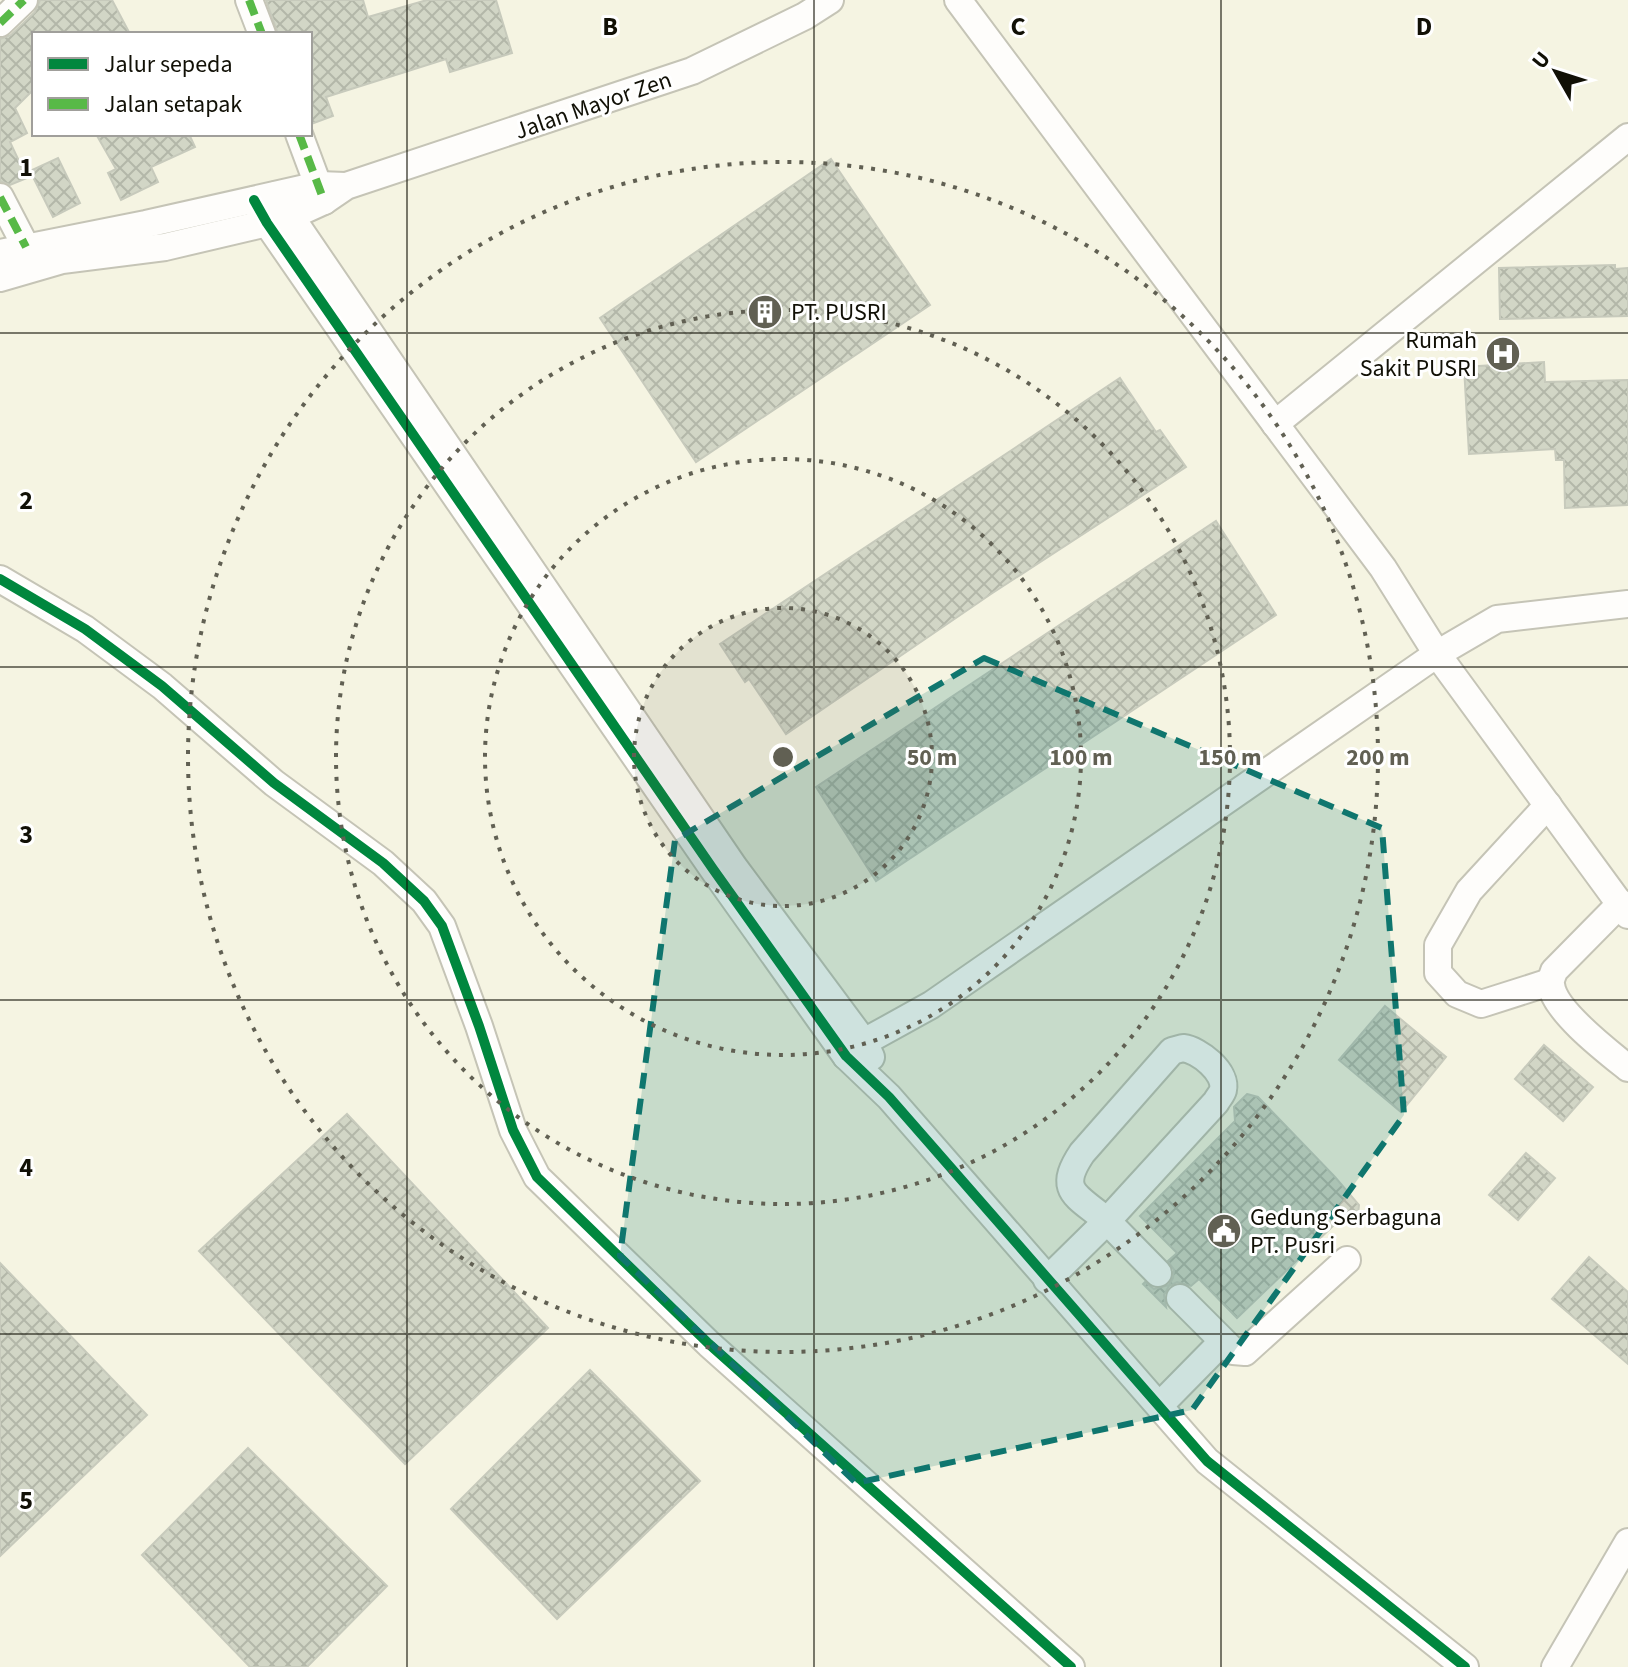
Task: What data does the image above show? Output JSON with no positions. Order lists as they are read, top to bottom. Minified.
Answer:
{"streets":{"street":["Jalan Mayor Zen"]},"places":{"building":["PT. PUSRI"],"hospital":["Rumah Sakit PUSRI"],"public building":["Gedung Serbaguna PT. Pusri"]},"legend":["Jalur sepeda","Jalan setapak"],"north":"top left","grid":{"columns":["B","C","D"],"rows":["1","2","3","4","5"]},"rings":["50 m","100 m","150 m","200 m"]}
